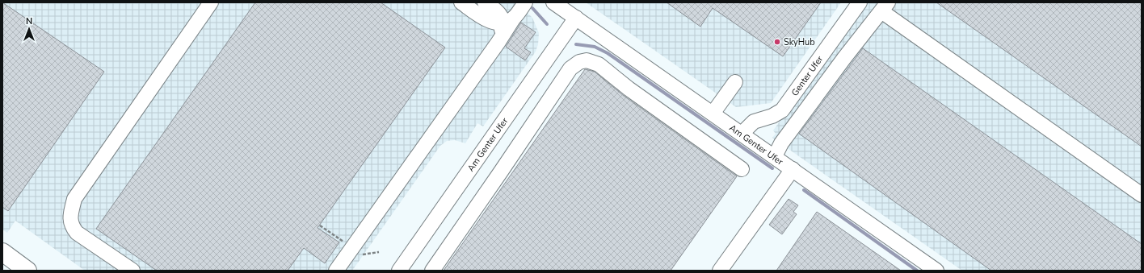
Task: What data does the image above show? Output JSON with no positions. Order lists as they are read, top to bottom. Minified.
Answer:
{"streets":{"street":["Genter Ufer","Am Genter Ufer"]},"crossings":[["Genter Ufer","Am Genter Ufer"]],"places":["SkyHub"],"north":"top"}
